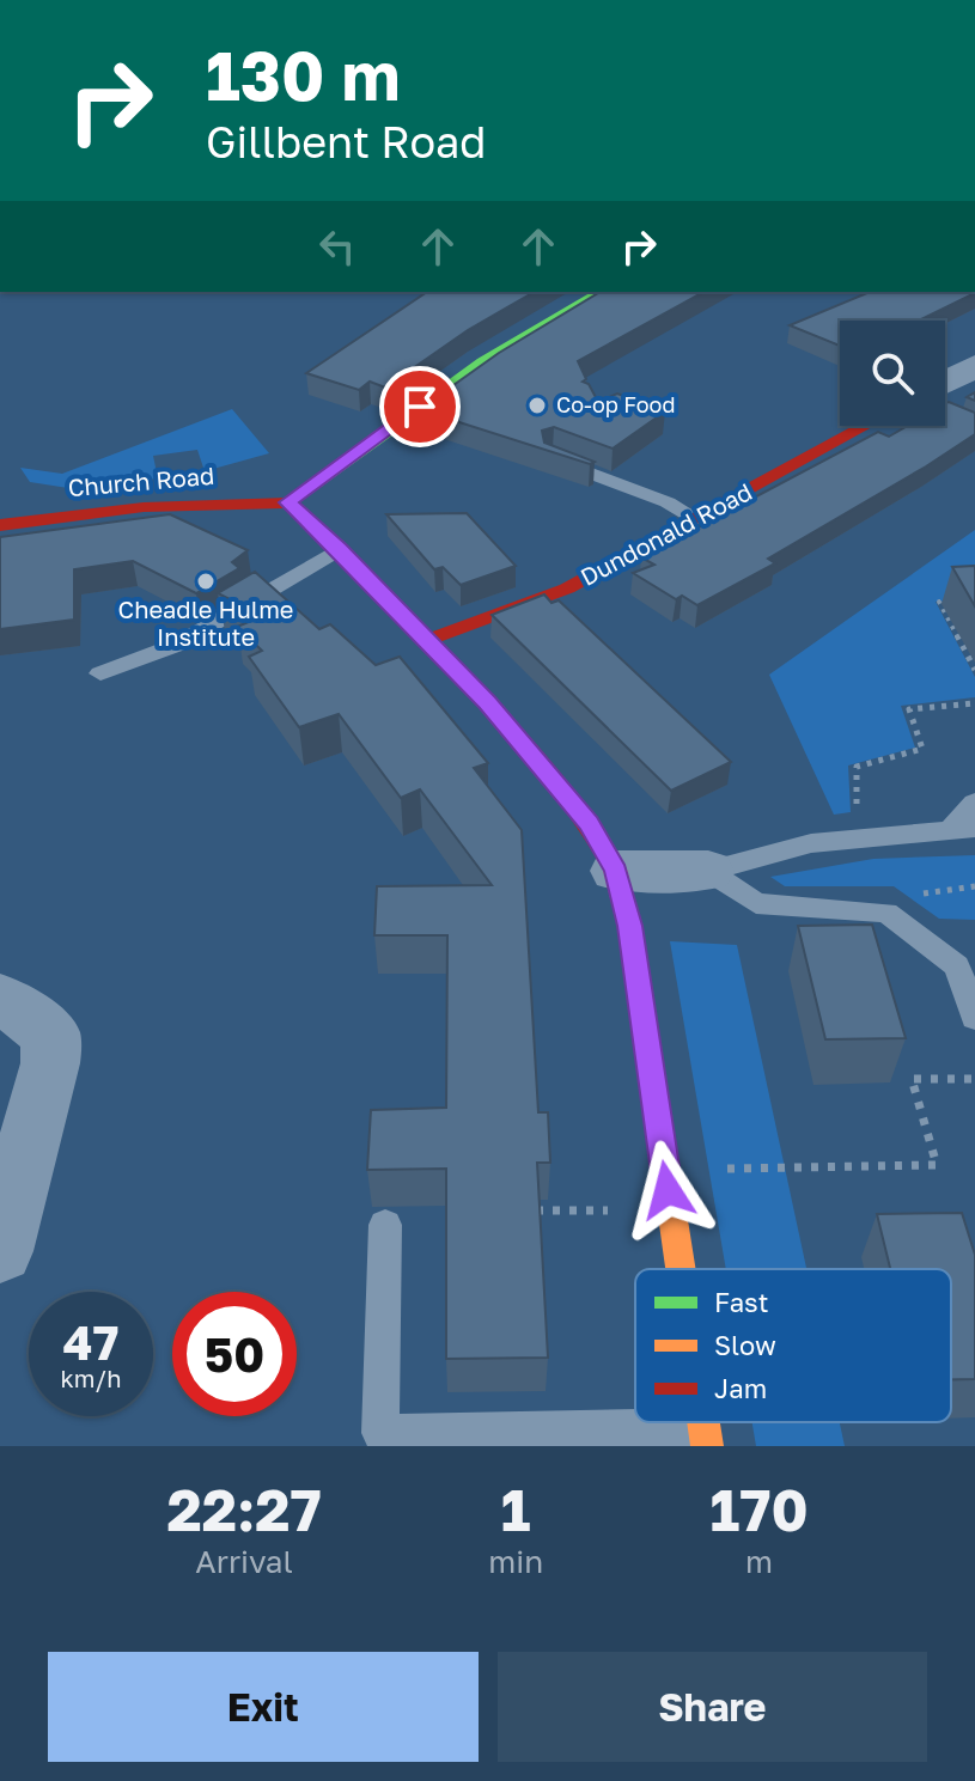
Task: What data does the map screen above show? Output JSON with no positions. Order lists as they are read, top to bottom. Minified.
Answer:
{"streets":{"main road":["Church Road","Dundonald Road"]},"places":["Co-op Food","Cheadle Hulme Institute"],"legend":["Fast","Slow","Jam"],"page":{"turn":["130 m","Gillbent Road"],"speed":"47 km/h","limit":"50","eta":["22:27","Arrival","1","min","170","m"],"buttons":["Exit","Share"]}}
